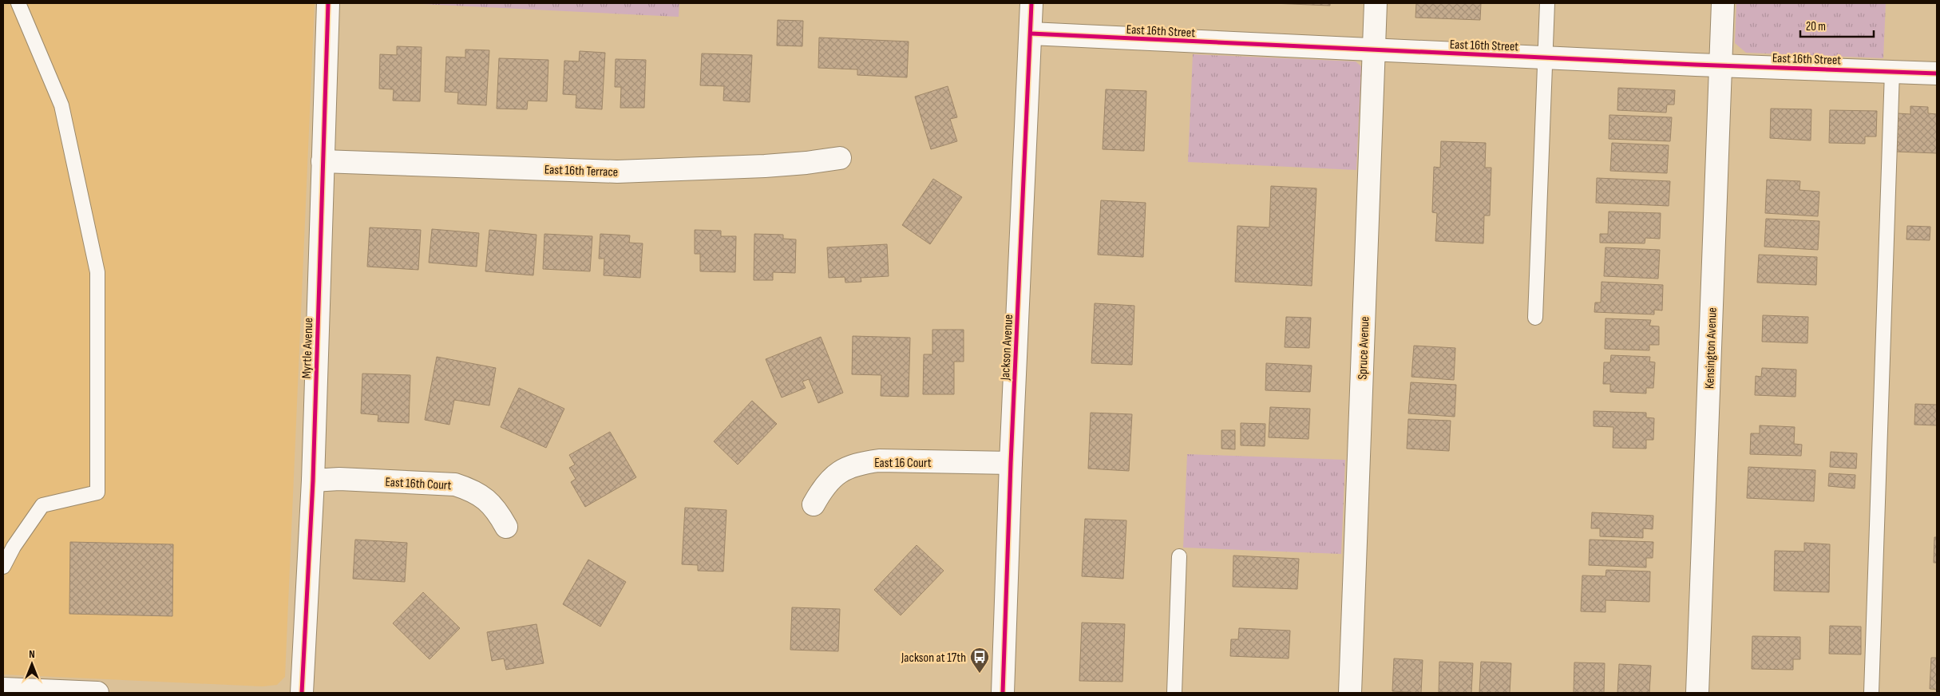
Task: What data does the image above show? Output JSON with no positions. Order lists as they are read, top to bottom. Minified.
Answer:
{"streets":{"street":["East 16th Street","East 16th Terrace","Jackson Avenue","Myrtle Avenue","Spruce Avenue","Kensington Avenue","East 16 Court","East 16th Court"]},"crossings":[["East 16th Street","Jackson Avenue"],["East 16th Street","Spruce Avenue"],["East 16th Street","Kensington Avenue"],["East 16th Terrace","Myrtle Avenue"],["Jackson Avenue","East 16 Court"],["Myrtle Avenue","East 16th Court"]],"places":{"bus stop":["Jackson at 17th"]},"scale_bar":"20 m","north":"top"}
